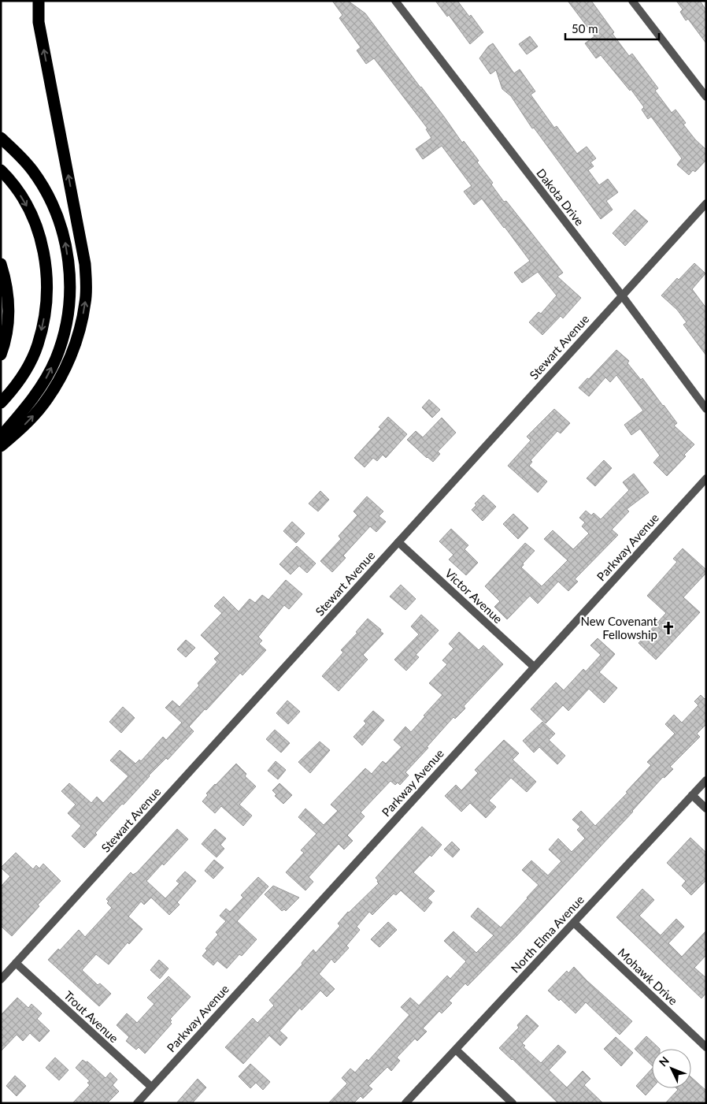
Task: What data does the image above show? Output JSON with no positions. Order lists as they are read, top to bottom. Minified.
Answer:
{"streets":{"street":["Dakota Drive","Stewart Avenue","Parkway Avenue","Victor Avenue","North Elma Avenue","Mohawk Drive","Trout Avenue"]},"crossings":[["Dakota Drive","Stewart Avenue"],["Stewart Avenue","Victor Avenue"],["Stewart Avenue","Trout Avenue"],["Parkway Avenue","Victor Avenue"],["Parkway Avenue","Trout Avenue"],["North Elma Avenue","Mohawk Drive"]],"places":{"church":["New Covenant Fellowship"]},"scale_bar":"50 m","north":"top left"}
